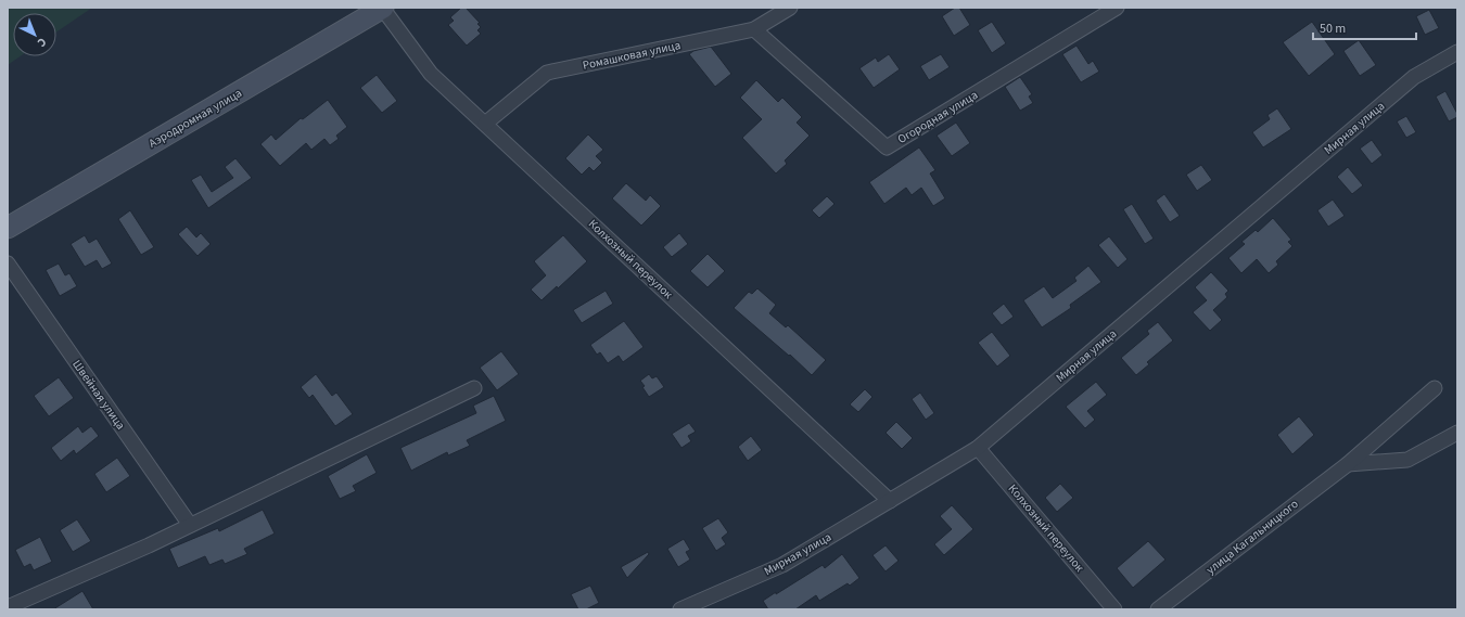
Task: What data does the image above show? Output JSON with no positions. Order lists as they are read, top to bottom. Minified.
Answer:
{"streets":{"street":["Ромашковая улица","Огородная улица","Аэродромная улица","Мирная улица","Колхозный переулок","Швейная улица","улица Кагальницкого"]},"crossings":[["Ромашковая улица","Огородная улица"],["Ромашковая улица","Колхозный переулок"],["Аэродромная улица","Колхозный переулок"],["Мирная улица","Колхозный переулок"]],"scale_bar":"50 m","north":"bottom right"}
